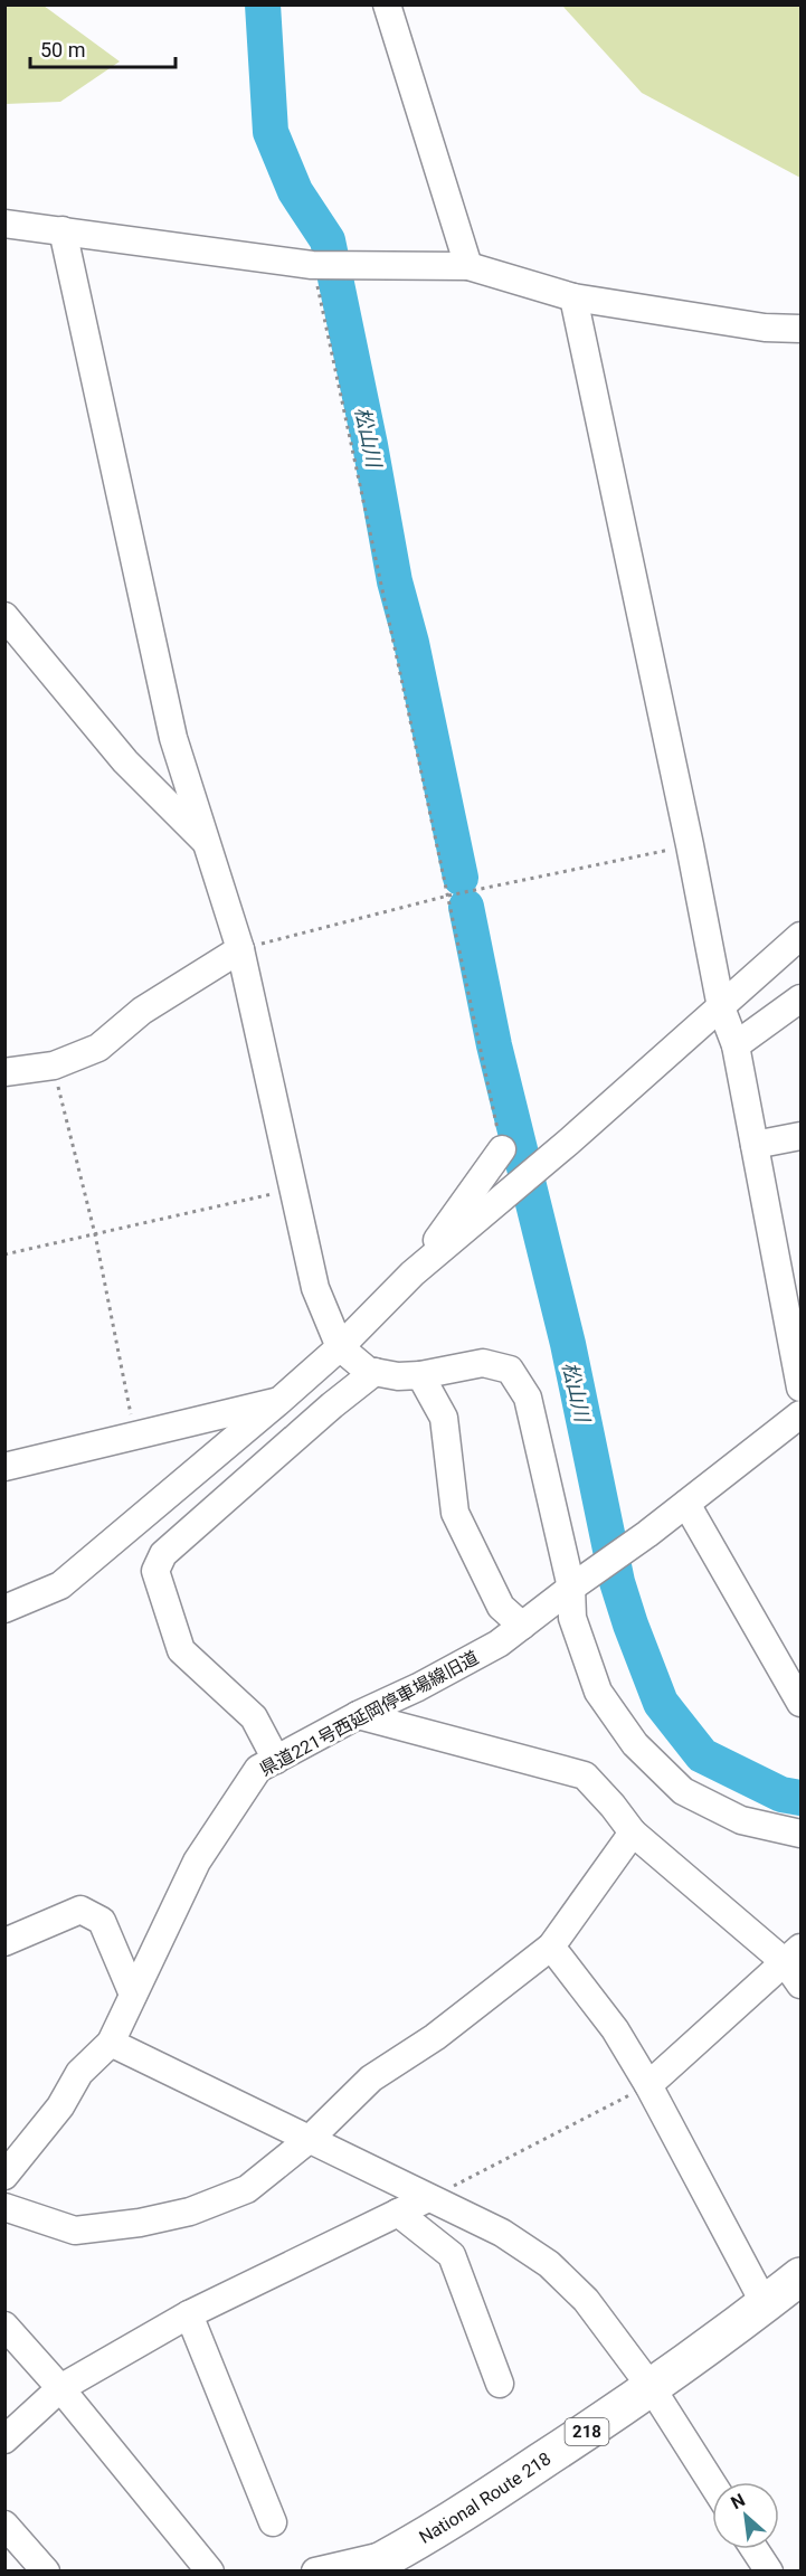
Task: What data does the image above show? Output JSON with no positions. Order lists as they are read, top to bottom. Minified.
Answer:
{"streets":{"highway":["218","National Route 218"],"street":["県道221号西延岡停車場線旧道"]},"water":["松山川"],"scale_bar":"50 m","north":"top left"}
